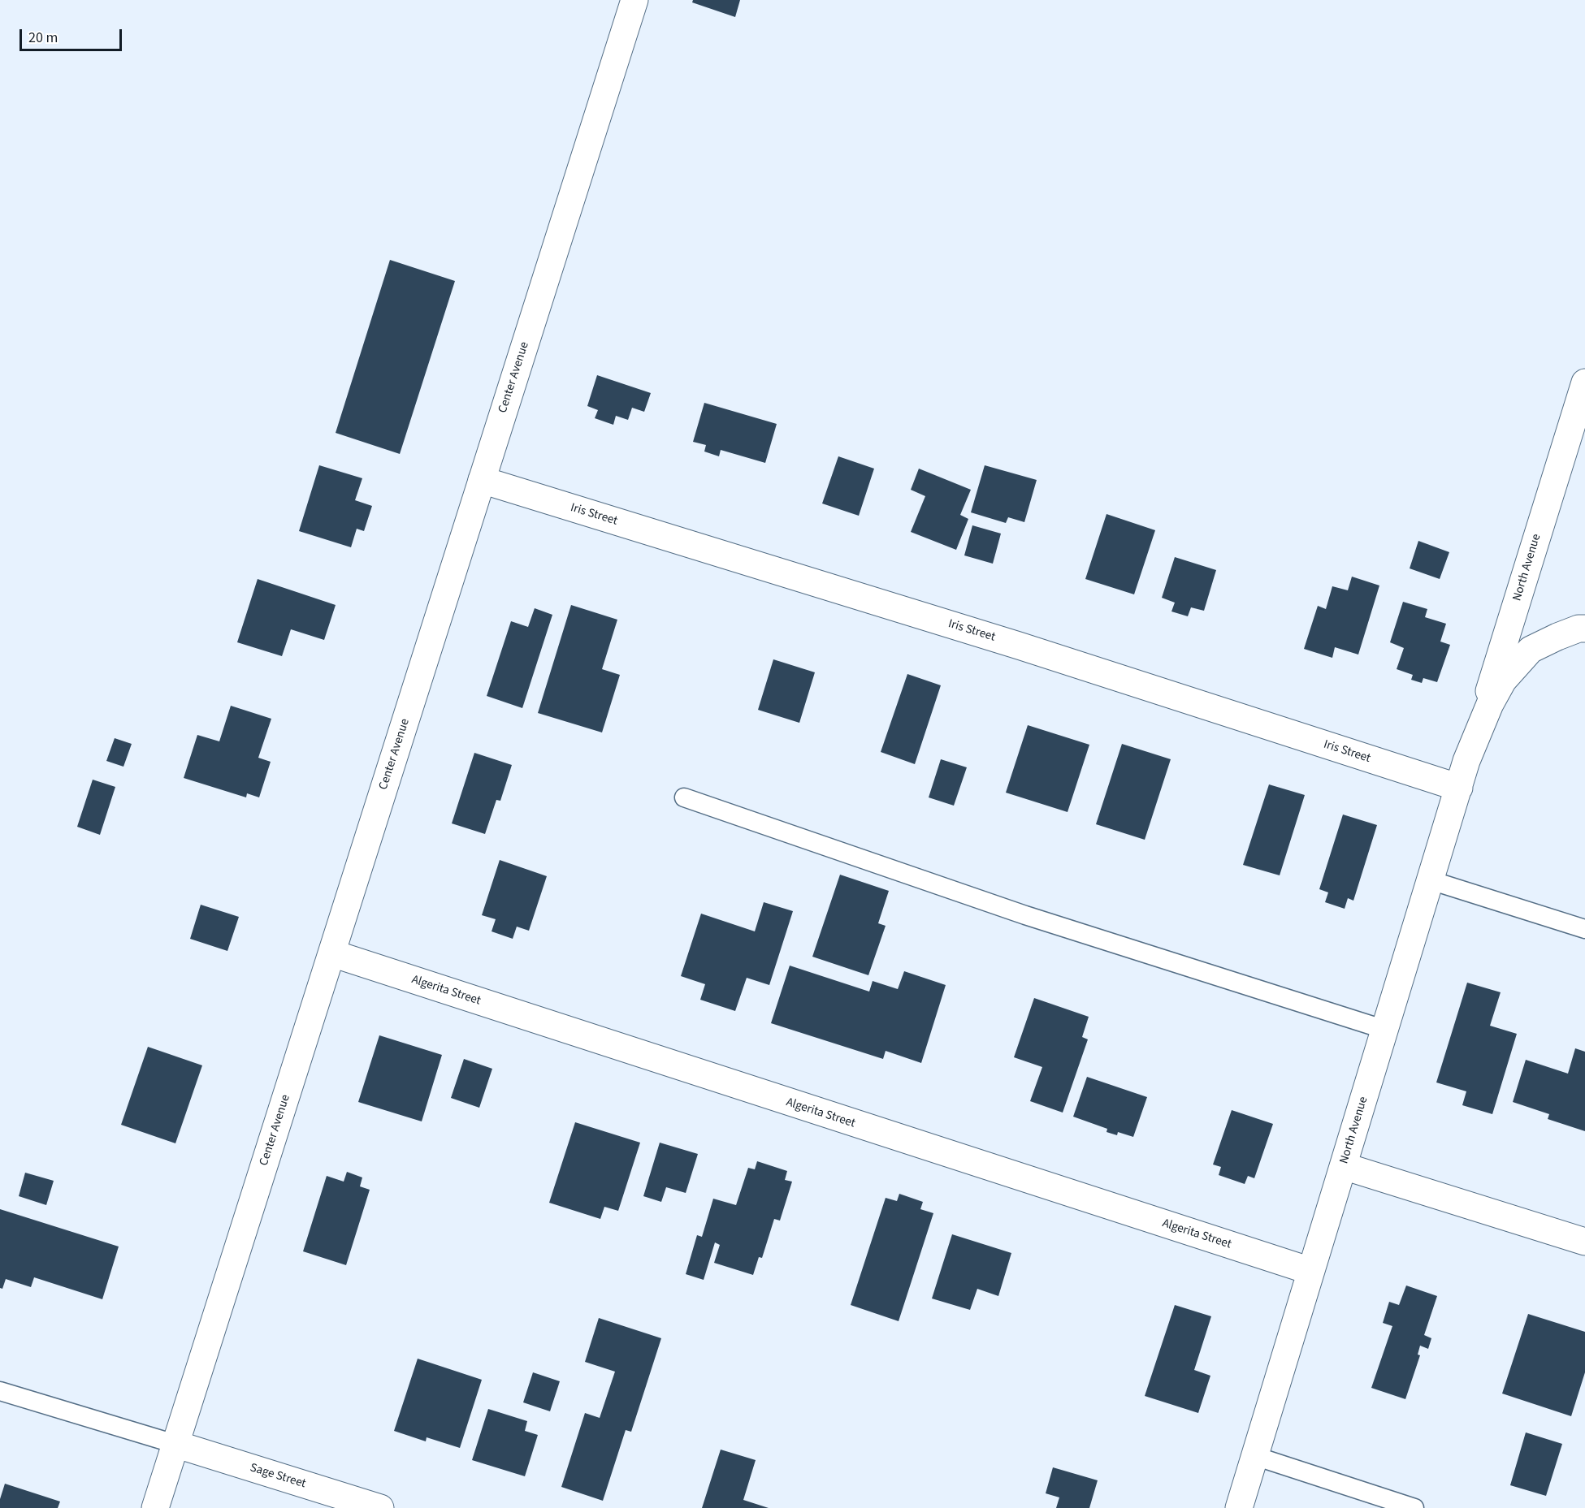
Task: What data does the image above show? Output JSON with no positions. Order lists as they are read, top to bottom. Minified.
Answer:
{"streets":{"street":["Center Avenue","Iris Street","North Avenue","Algerita Street","Sage Street"]},"crossings":[["Center Avenue","Iris Street"],["Center Avenue","Algerita Street"],["Center Avenue","Sage Street"],["Iris Street","North Avenue"],["North Avenue","Algerita Street"]],"scale_bar":"20 m"}
